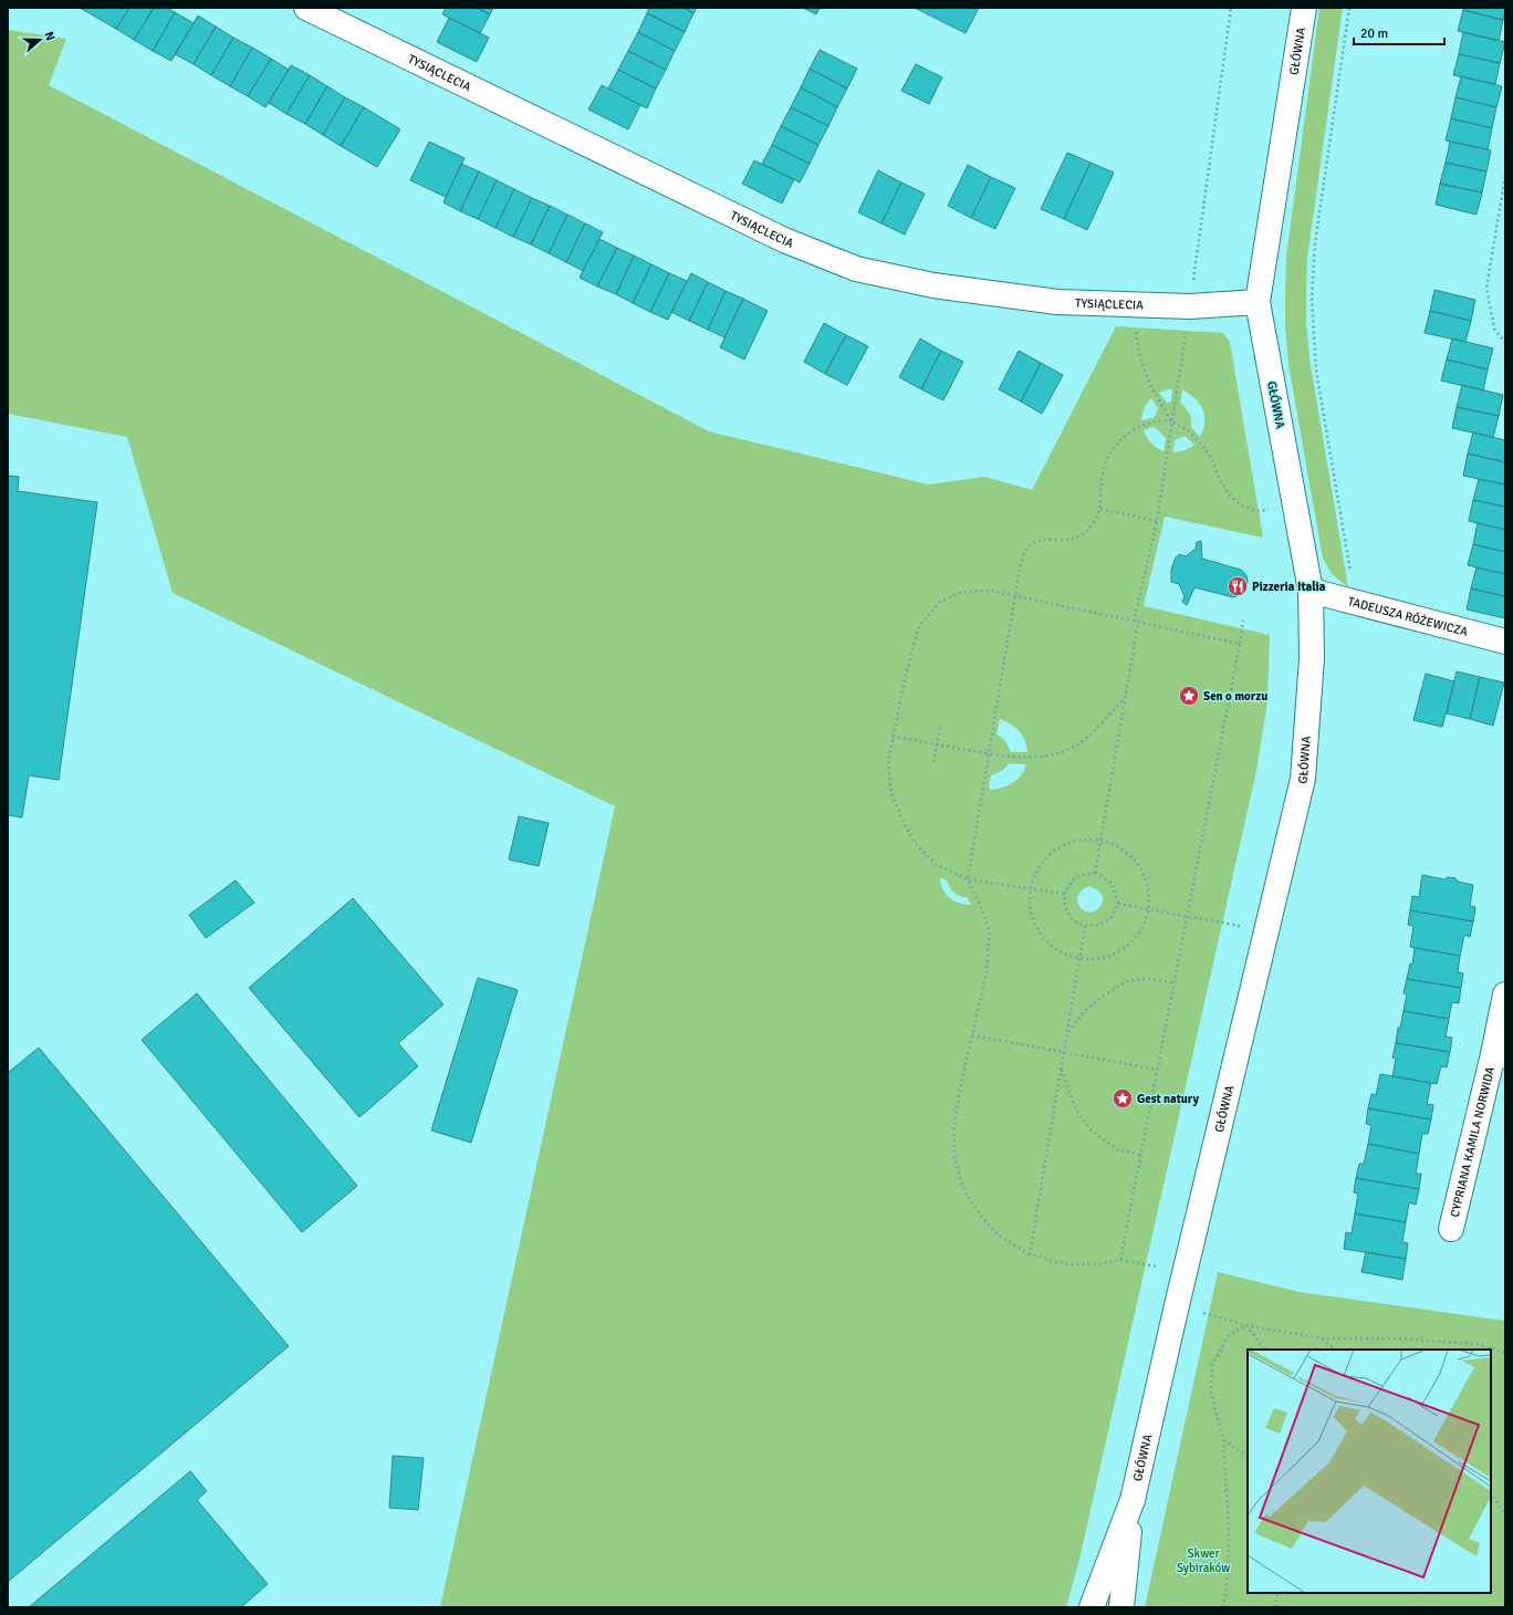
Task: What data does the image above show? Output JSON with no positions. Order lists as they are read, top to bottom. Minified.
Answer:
{"streets":{"street":["GŁÓWNA","TYSIĄCLECIA","TADEUSZA RÓŻEWICZA","CYPRIANA KAMILA NORWIDA"]},"crossings":[["GŁÓWNA","TYSIĄCLECIA"],["GŁÓWNA","TADEUSZA RÓŻEWICZA"]],"parks":["Skwer Sybiraków"],"places":{"restaurant":["Pizzeria Italia"],"place":["Sen o morzu","Gest natury"]},"scale_bar":"20 m","north":"right"}
